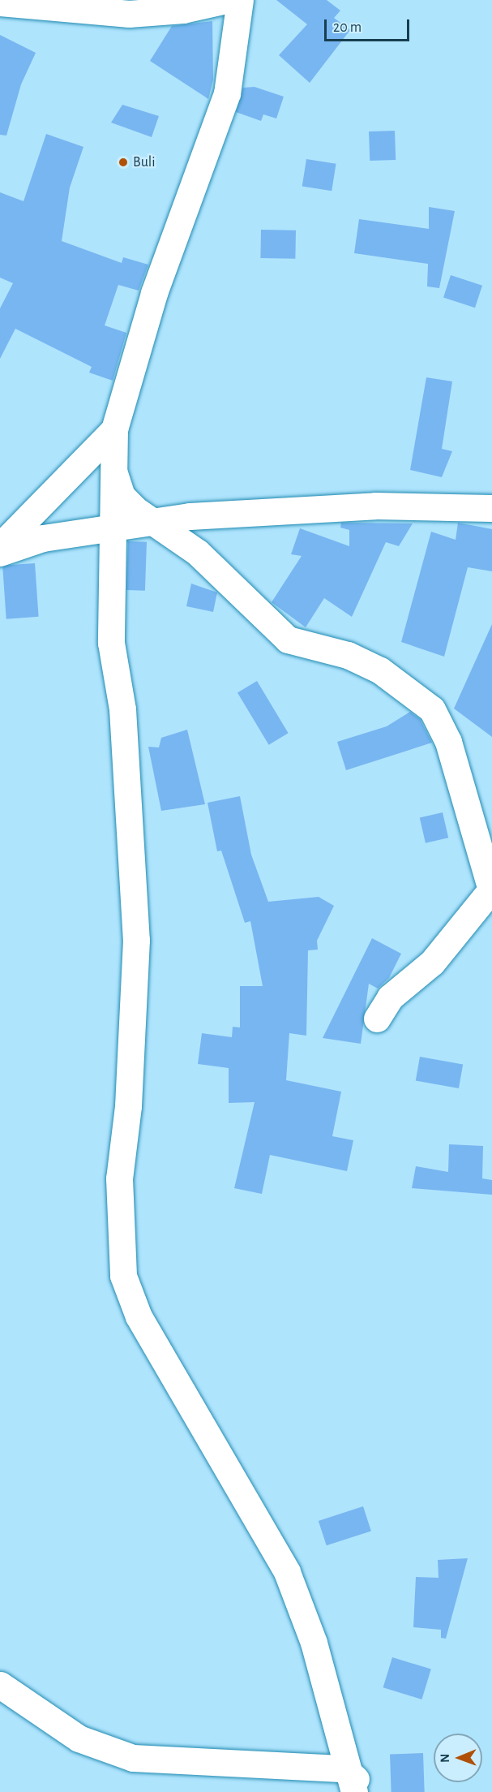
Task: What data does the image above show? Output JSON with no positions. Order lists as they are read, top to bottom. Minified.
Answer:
{"places":["Buli"],"scale_bar":"20 m","north":"left"}
